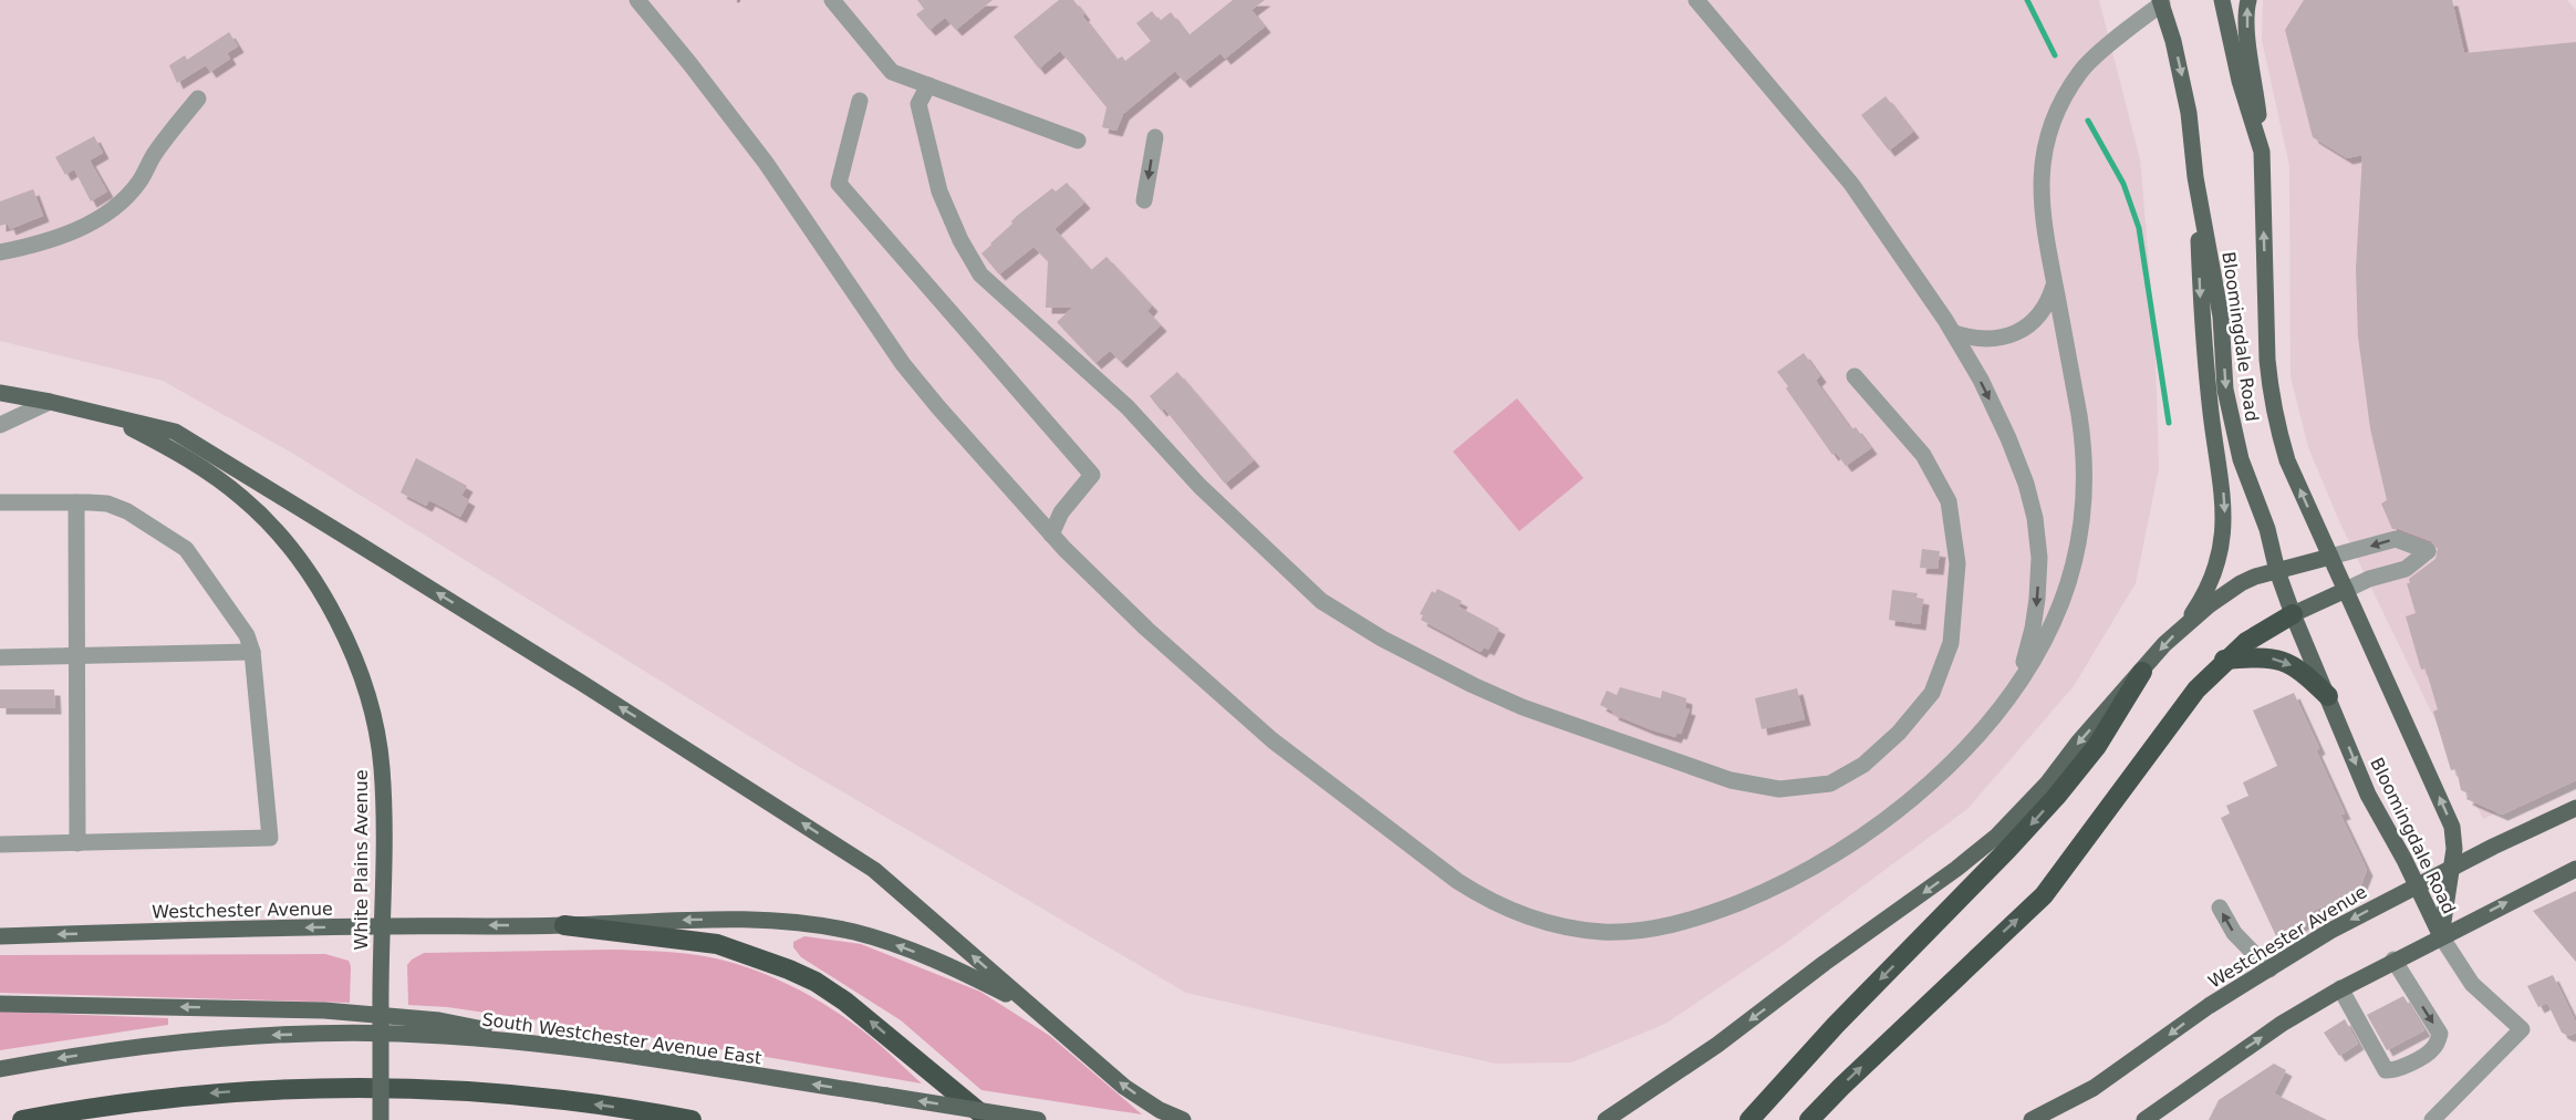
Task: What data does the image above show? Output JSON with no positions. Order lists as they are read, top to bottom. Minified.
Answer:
{"streets":{"main road":["Bloomingdale Road","White Plains Avenue","Westchester Avenue","South Westchester Avenue East"]},"crossings":[["Bloomingdale Road","Westchester Avenue"],["White Plains Avenue","Westchester Avenue"]]}
